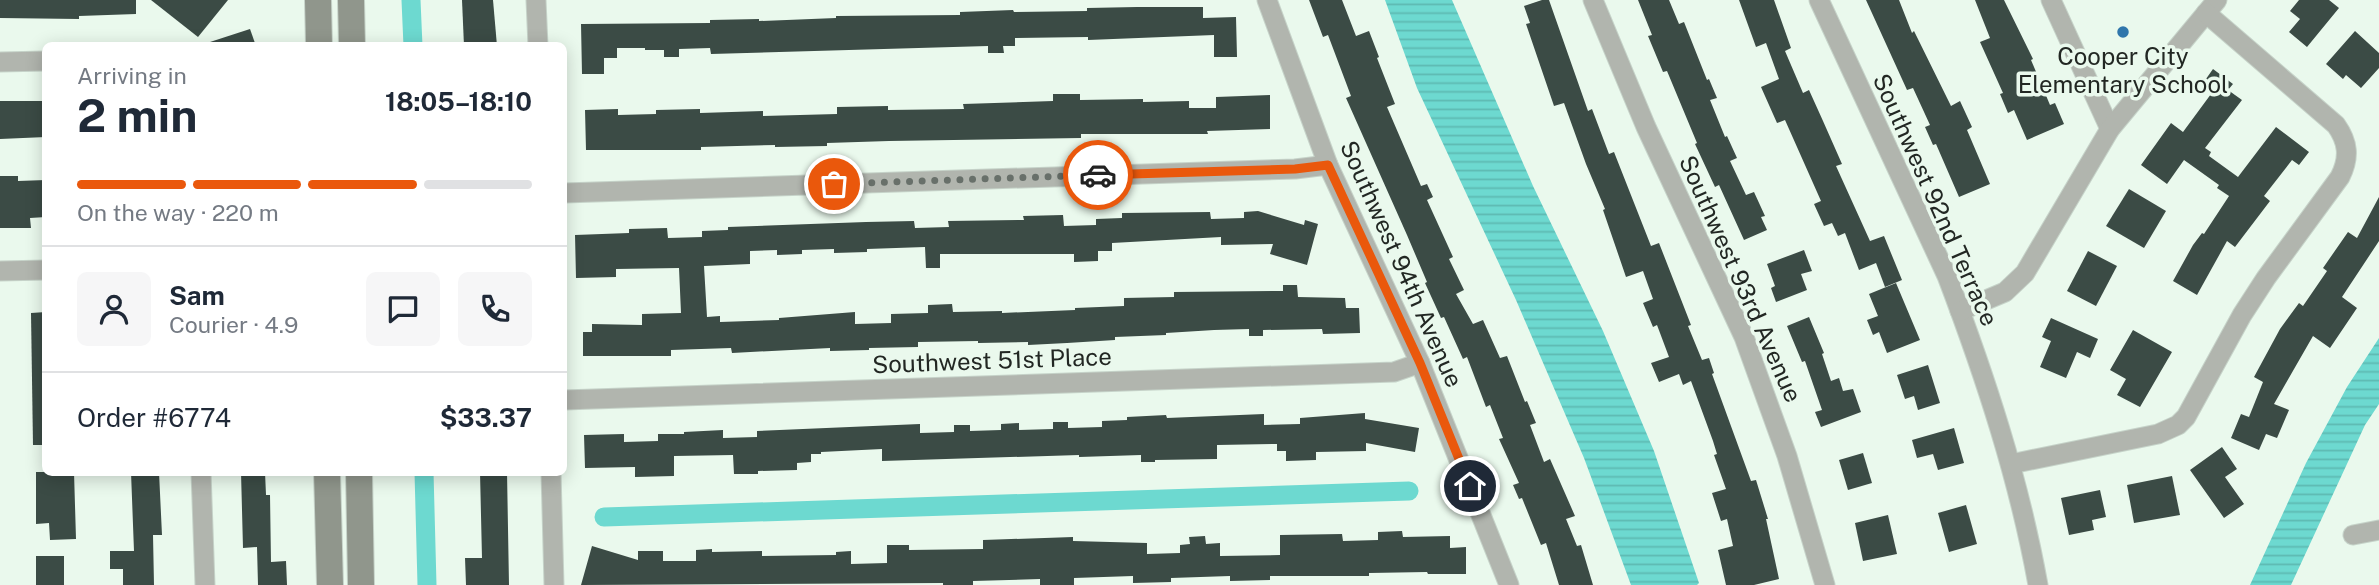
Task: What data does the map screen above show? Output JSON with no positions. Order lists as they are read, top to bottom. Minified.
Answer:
{"streets":{"street":["Southwest 92nd Terrace","Southwest 94th Avenue","Southwest 93rd Avenue","Southwest 51st Place"]},"crossings":[["Southwest 94th Avenue","Southwest 51st Place"]],"places":["Cooper City Elementary School"],"page":{"heading":["2 min","Arriving in","18:05–18:10"],"panel":["Sam","Courier · 4.9","Order #6774","$33.37"],"bar":"On the way · 220 m"}}
